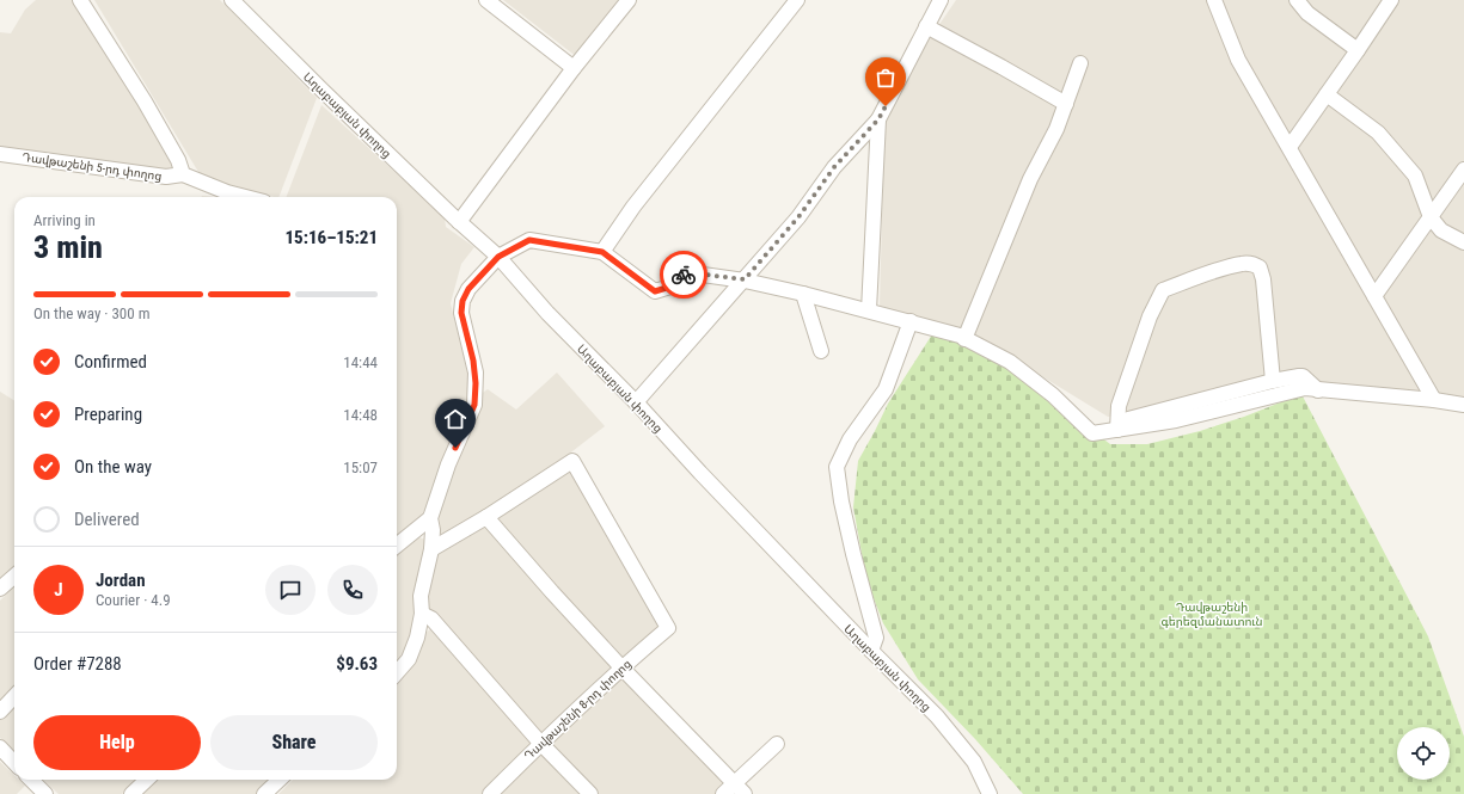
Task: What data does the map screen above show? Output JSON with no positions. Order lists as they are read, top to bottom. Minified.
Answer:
{"streets":{"street":["Աղաբաբյան փողոց","Դավթաշենի 5-րդ փողոց","Դավթաշենի 8-րդ փողոց"]},"parks":["Դավթաշենի գերեզմանատուն"],"page":{"heading":["3 min","Arriving in","15:16–15:21"],"panel":["Jordan","Courier · 4.9","Order #7288","$9.63"],"bar":"On the way · 300 m","list":[["Confirmed","14:44"],["Preparing","14:48"],["On the way","15:07"],"Delivered"],"round":"J","buttons":["Help","Share"]}}
